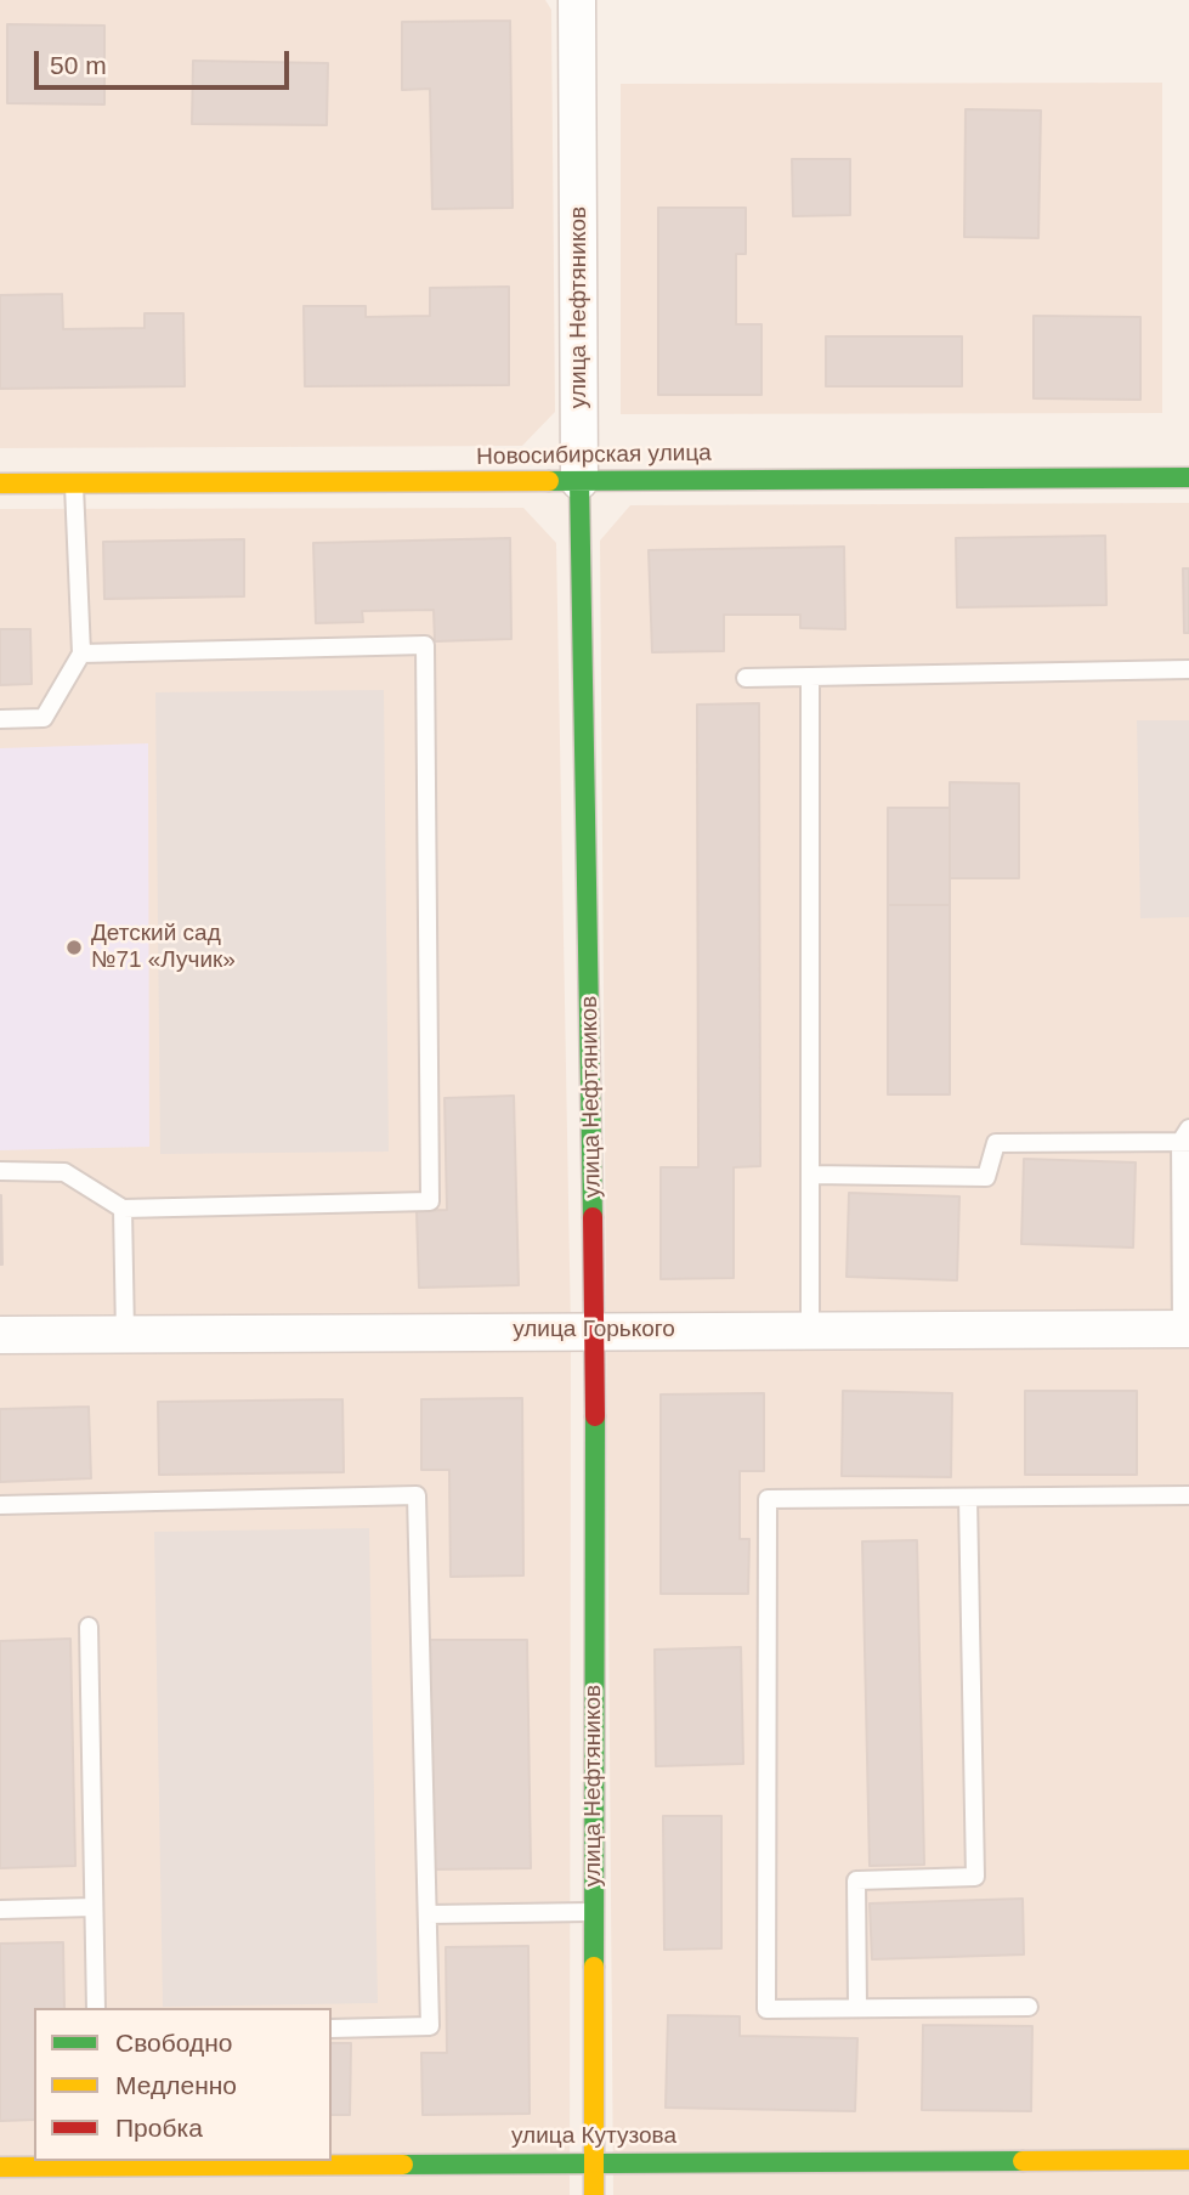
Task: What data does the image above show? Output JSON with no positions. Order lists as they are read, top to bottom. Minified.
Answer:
{"streets":{"main road":["улица Нефтяников","Новосибирская улица","улица Кутузова"],"street":["улица Горького"]},"crossings":[["улица Нефтяников","Новосибирская улица"],["улица Нефтяников","улица Горького"],["улица Нефтяников","улица Кутузова"]],"places":["Детский сад №71 «Лучик»"],"legend":["Свободно","Медленно","Пробка"],"scale_bar":"50 m"}
